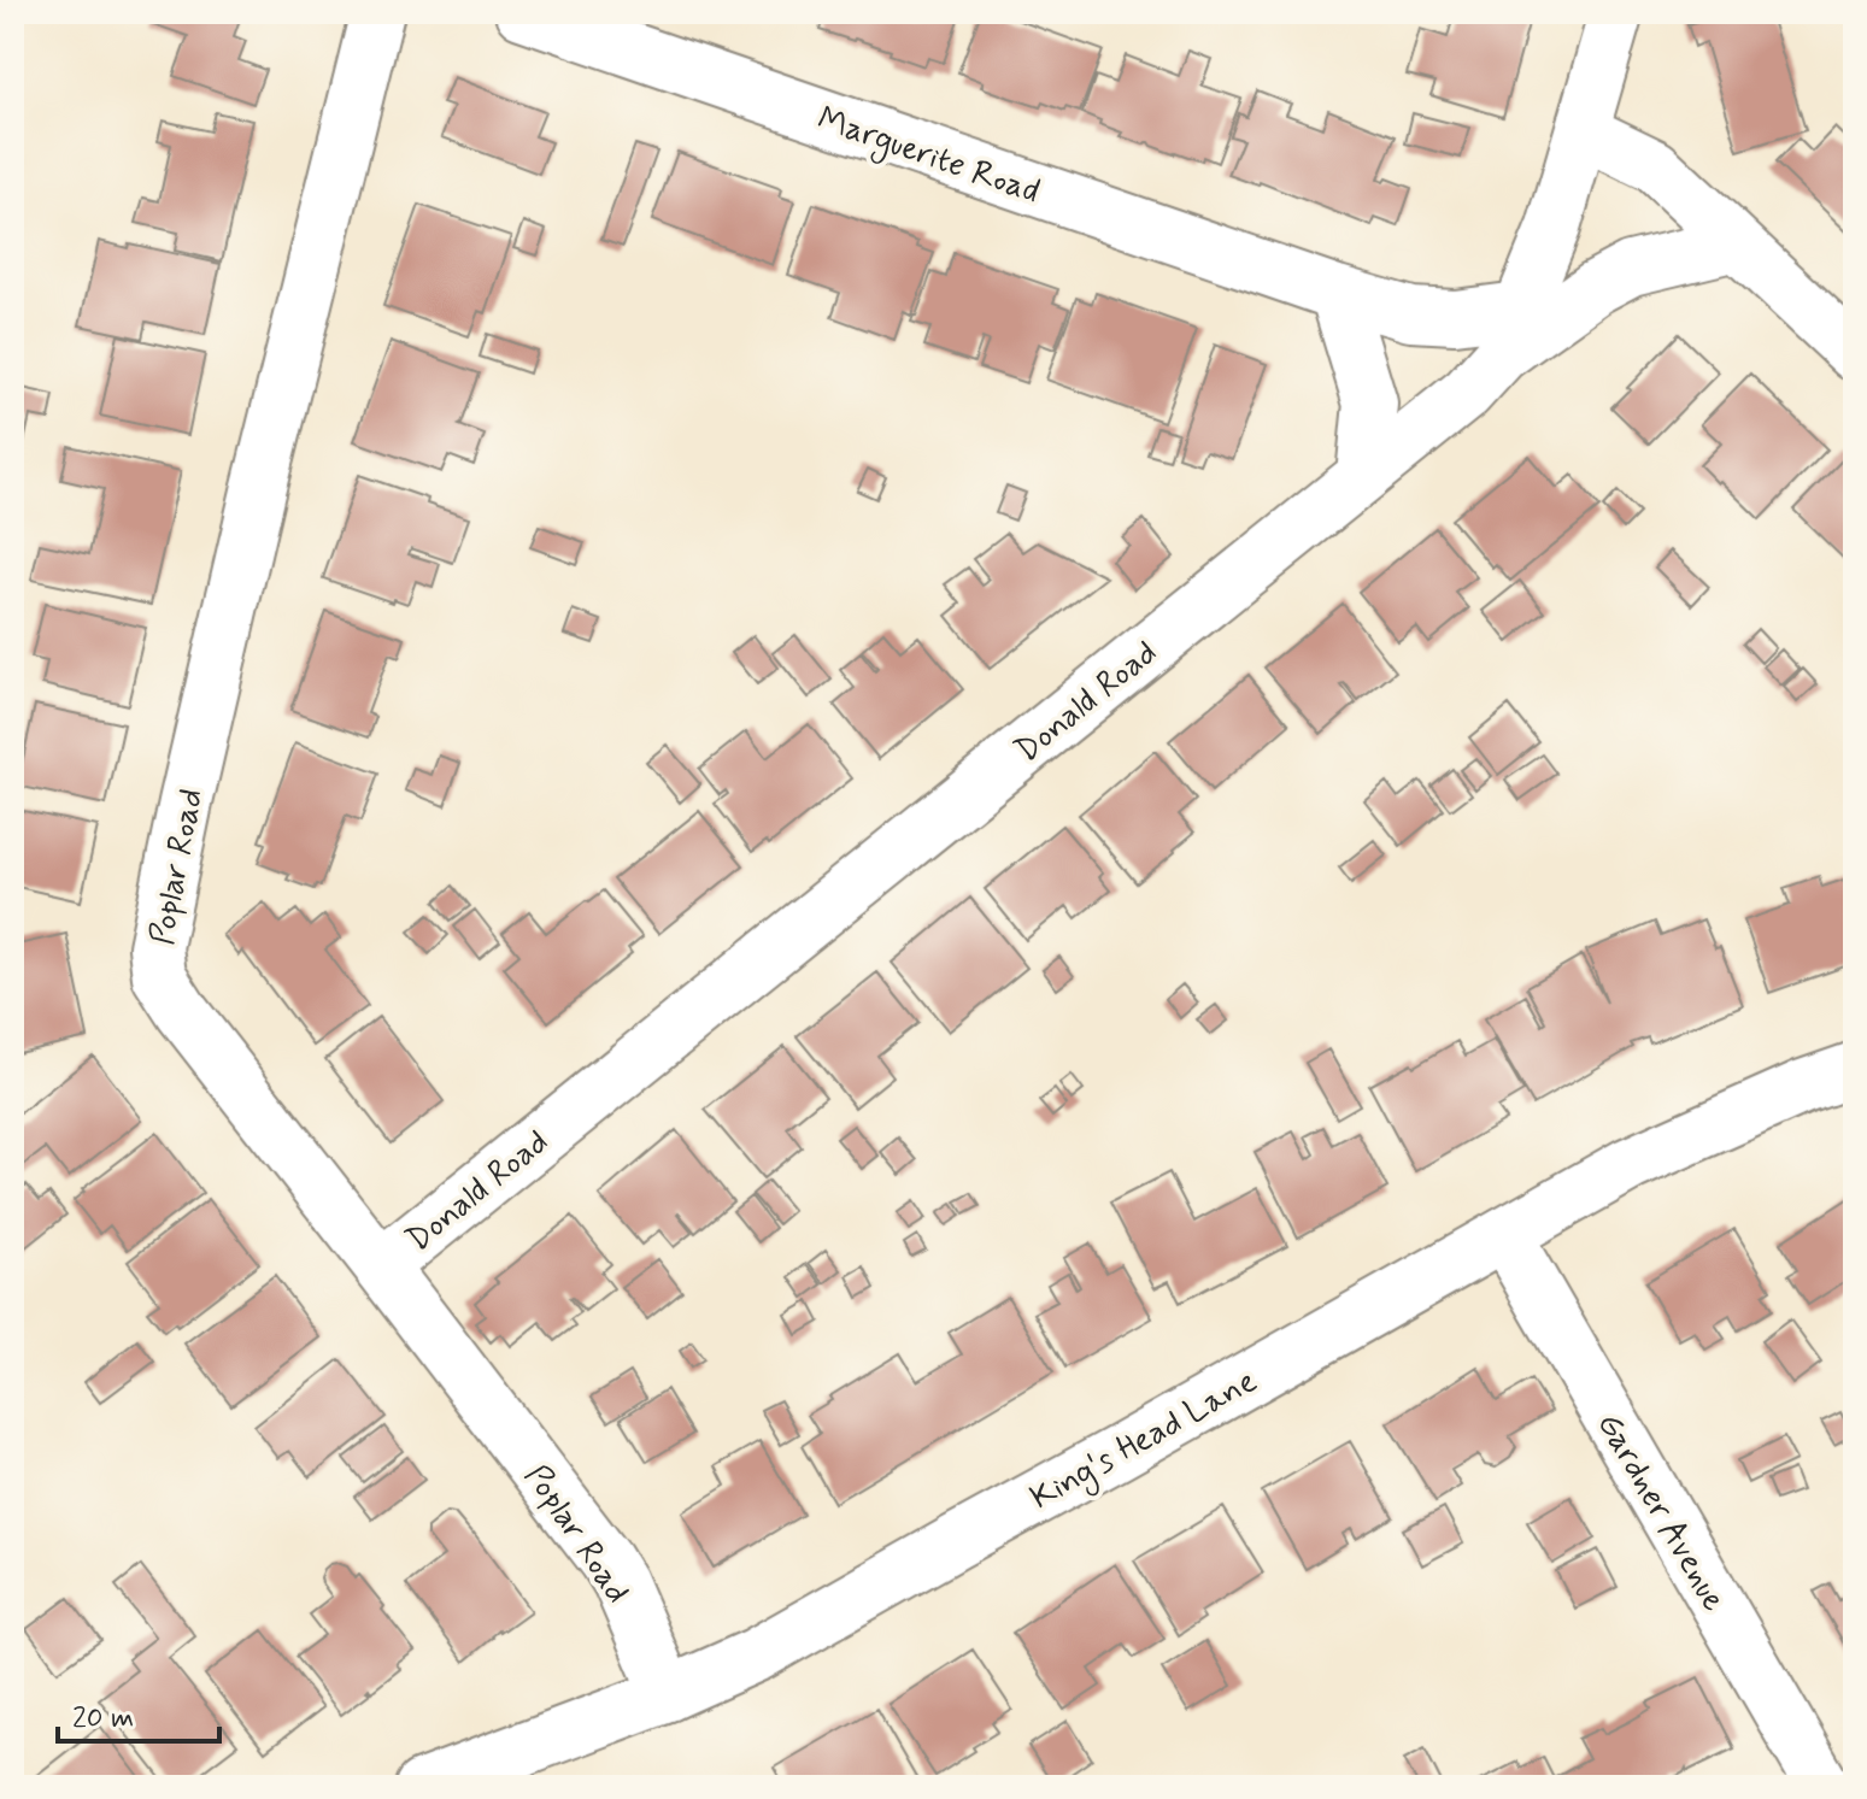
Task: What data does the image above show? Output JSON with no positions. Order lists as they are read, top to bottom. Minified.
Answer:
{"streets":{"street":["Marguerite Road","Donald Road","Poplar Road","King's Head Lane","Gardner Avenue"]},"crossings":[["Marguerite Road","Donald Road"],["Donald Road","Poplar Road"],["Poplar Road","King's Head Lane"],["King's Head Lane","Gardner Avenue"]],"scale_bar":"20 m"}
